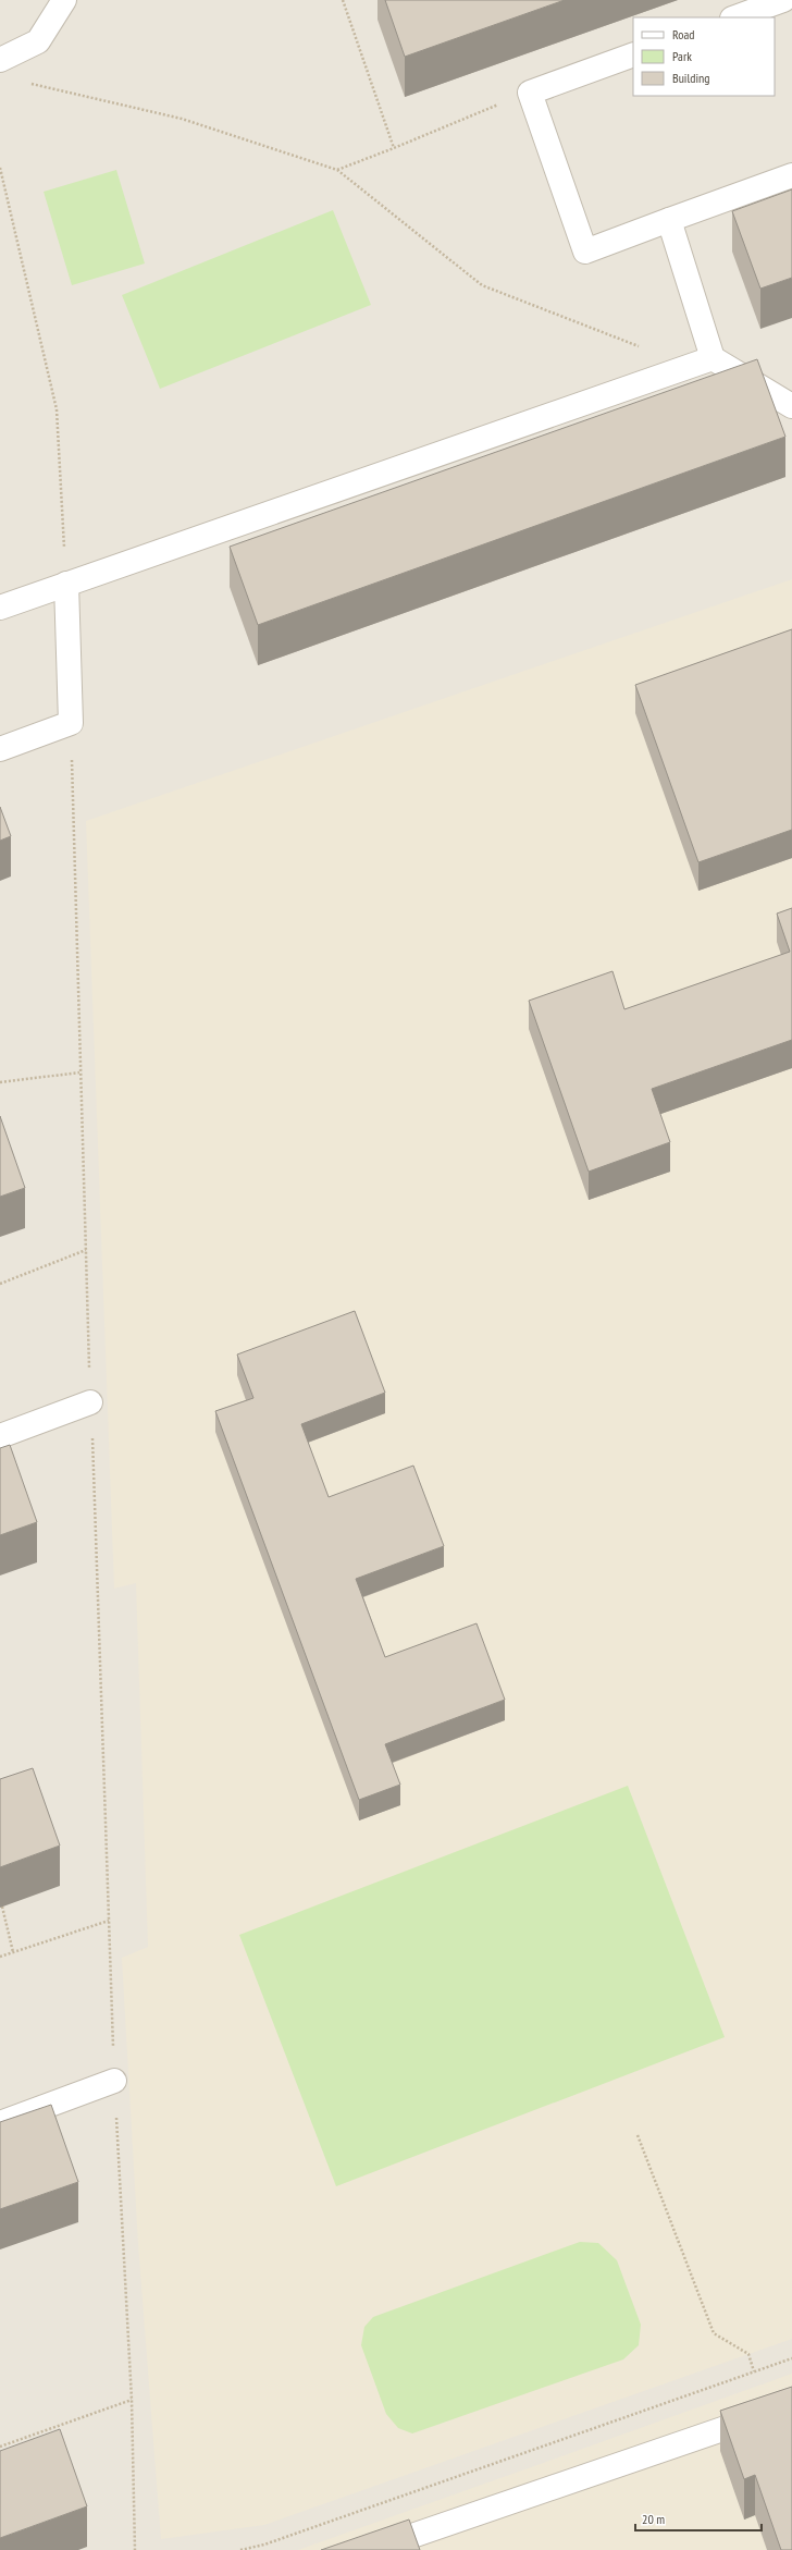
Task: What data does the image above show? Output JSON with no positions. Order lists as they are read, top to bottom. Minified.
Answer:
{"legend":["Road","Park","Building"],"scale_bar":"20 m"}
